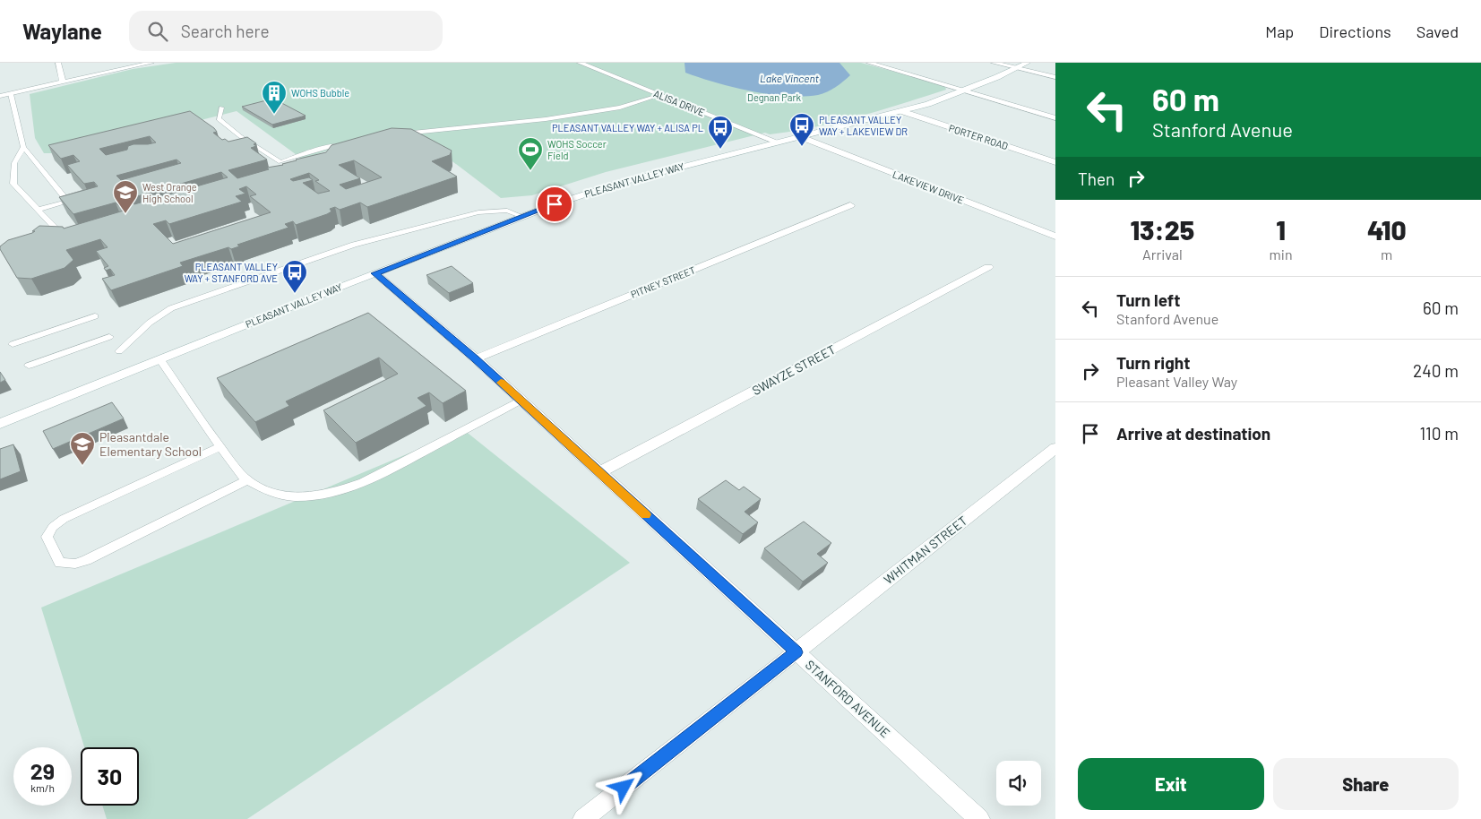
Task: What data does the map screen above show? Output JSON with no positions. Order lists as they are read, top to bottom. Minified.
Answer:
{"streets":{"street":["ALISA DRIVE","PORTER ROAD","PLEASANT VALLEY WAY","LAKEVIEW DRIVE","PITNEY STREET","SWAYZE STREET","WHITMAN STREET","STANFORD AVENUE"]},"crossings":[["ALISA DRIVE","PLEASANT VALLEY WAY"],["PORTER ROAD","PLEASANT VALLEY WAY"],["PLEASANT VALLEY WAY","LAKEVIEW DRIVE"],["PLEASANT VALLEY WAY","STANFORD AVENUE"],["PITNEY STREET","STANFORD AVENUE"],["SWAYZE STREET","STANFORD AVENUE"],["WHITMAN STREET","STANFORD AVENUE"]],"water":["Lake Vincent"],"parks":["Degnan Park"],"places":{"building":["WOHS Bubble"],"bus stop":["PLEASANT VALLEY WAY + LAKEVIEW DR","PLEASANT VALLEY WAY + ALISA PL","PLEASANT VALLEY WAY + STANFORD AVE"],"sports":["WOHS Soccer Field"],"school or university":["West Orange High School","Pleasantdale Elementary School"]},"page":{"header":"Waylane","search":"Search here","nav":["Map","Directions","Saved"],"turn":["60 m","Stanford Avenue"],"then":"Then","eta":["13:25","Arrival","1","min","410","m"],"list":[{"name":"Turn left","note":"Stanford Avenue","value":"60 m"},{"name":"Turn right","note":"Pleasant Valley Way","value":"240 m"},{"name":"Arrive at destination","value":"110 m"}],"speed":"29 km/h","limit":"30","buttons":["Exit","Share"]}}
